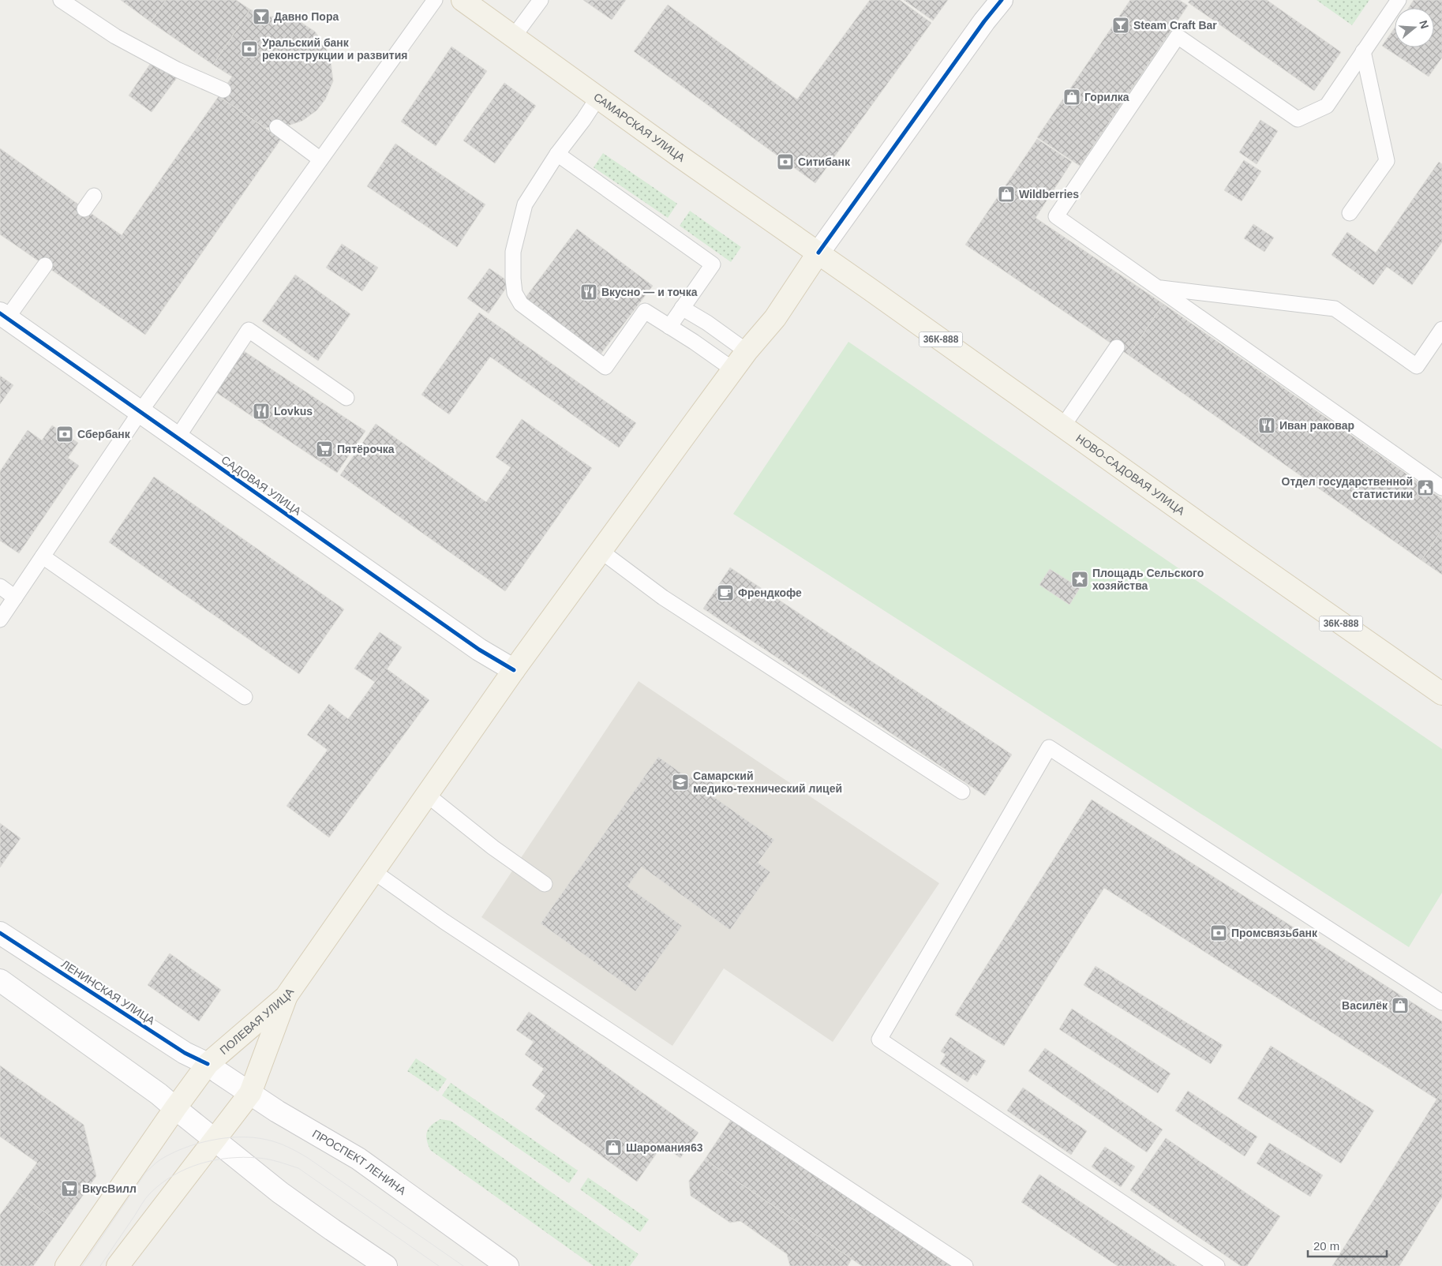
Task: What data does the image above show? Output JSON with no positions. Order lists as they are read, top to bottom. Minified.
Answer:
{"streets":{"main road":["САМАРСКАЯ УЛИЦА","36К-888","НОВО-САДОВАЯ УЛИЦА","ПОЛЕВАЯ УЛИЦА"],"street":["САДОВАЯ УЛИЦА","ЛЕНИНСКАЯ УЛИЦА","ПРОСПЕКТ ЛЕНИНА"]},"crossings":[["САМАРСКАЯ УЛИЦА","НОВО-САДОВАЯ УЛИЦА"],["ЛЕНИНСКАЯ УЛИЦА","ПОЛЕВАЯ УЛИЦА"],["ЛЕНИНСКАЯ УЛИЦА","ПРОСПЕКТ ЛЕНИНА"],["ПОЛЕВАЯ УЛИЦА","ПРОСПЕКТ ЛЕНИНА"]],"places":{"bar":["Давно Пора","Steam Craft Bar"],"bank":["Уральский банк реконструкции и развития","Ситибанк","Сбербанк","Промсвязьбанк"],"shop":["Горилка","Wildberries","Василёк","Шаромания63"],"restaurant":["Вкусно — и точка","Lovkus","Иван раковар"],"supermarket":["Пятёрочка","ВкусВилл"],"public building":["Отдел государственной статистики"],"place":["Площадь Сельского хозяйства"],"cafe":["Френдкофе"],"school or university":["Самарский медико-технический лицей"]},"scale_bar":"20 m","north":"right"}
